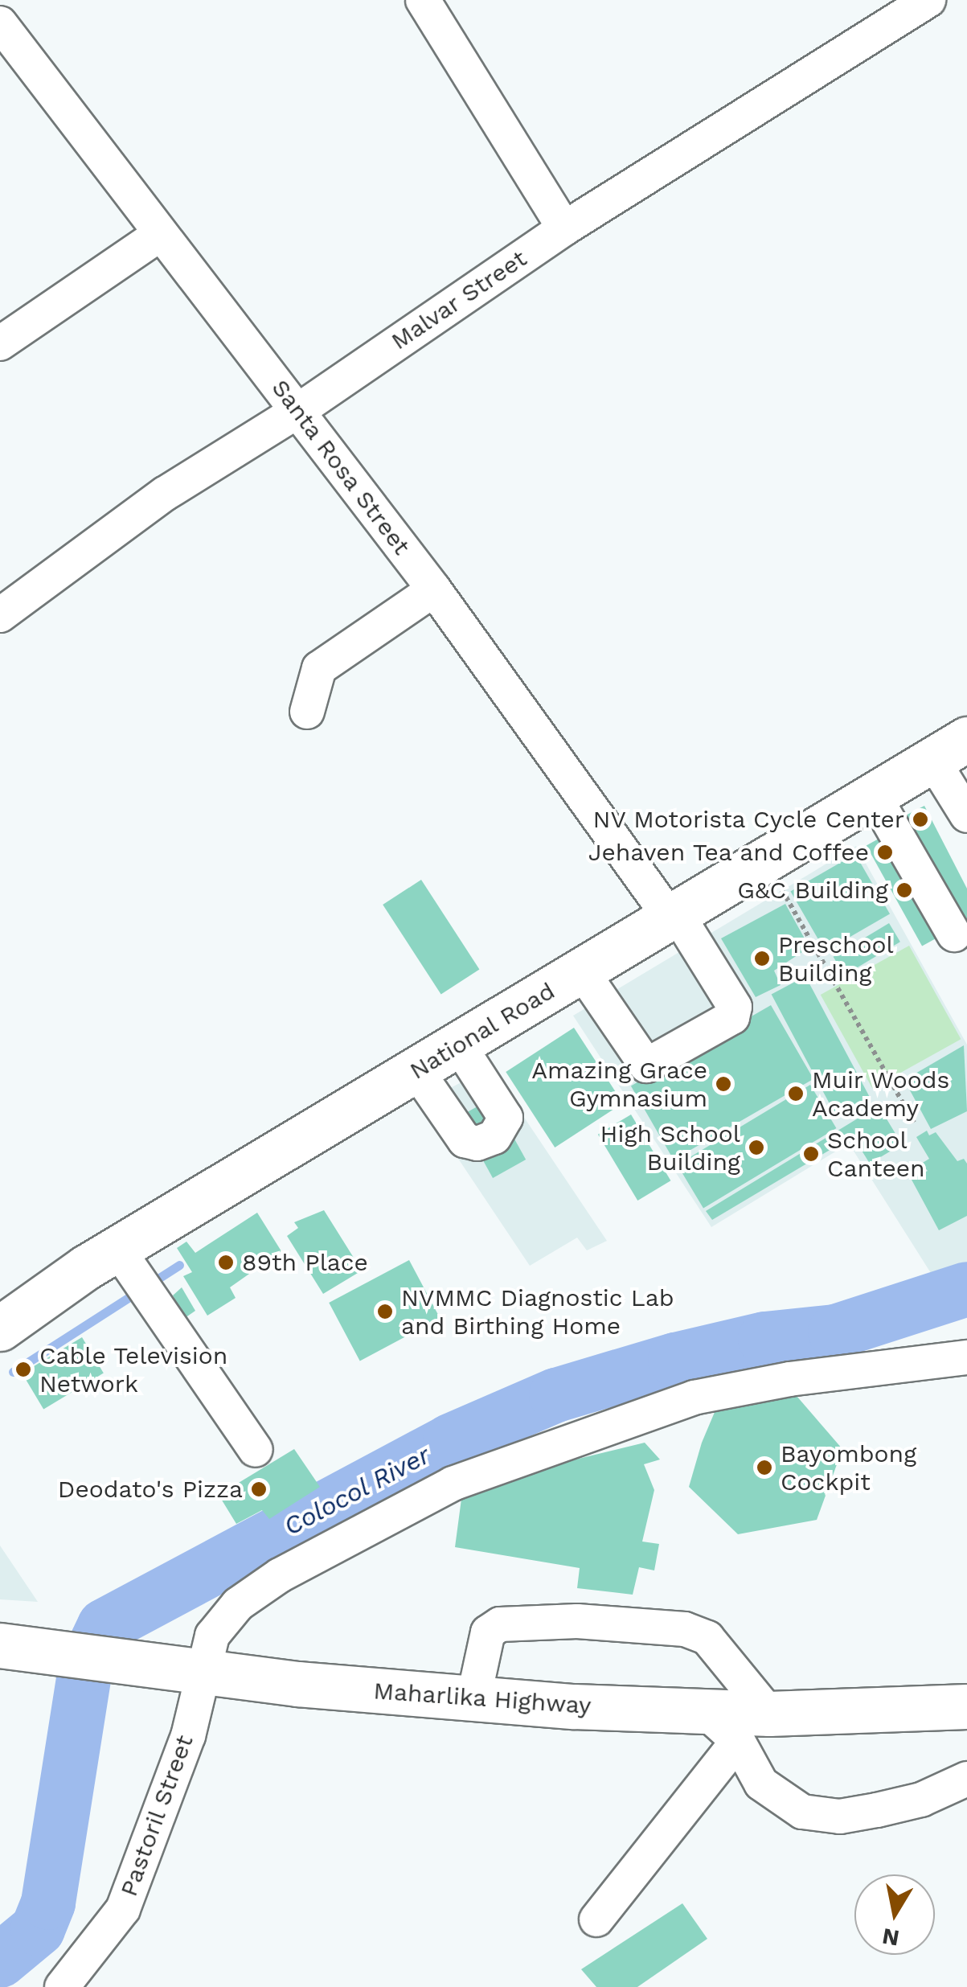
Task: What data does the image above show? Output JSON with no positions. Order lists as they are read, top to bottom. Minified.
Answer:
{"streets":{"main road":["National Road","Maharlika Highway"],"street":["Malvar Street","Santa Rosa Street","Pastoril Street"]},"crossings":[["Malvar Street","Santa Rosa Street"],["Santa Rosa Street","National Road"],["Maharlika Highway","Pastoril Street"]],"water":["Colocol River"],"places":["NV Motorista Cycle Center","Jehaven Tea and Coffee","G&C Building","Preschool Building","Amazing Grace Gymnasium","Muir Woods Academy","High School Building","School Canteen","89th Place","NVMMC Diagnostic Lab and Birthing Home","Cable Television Network","Bayombong Cockpit","Deodato's Pizza"],"north":"bottom"}
